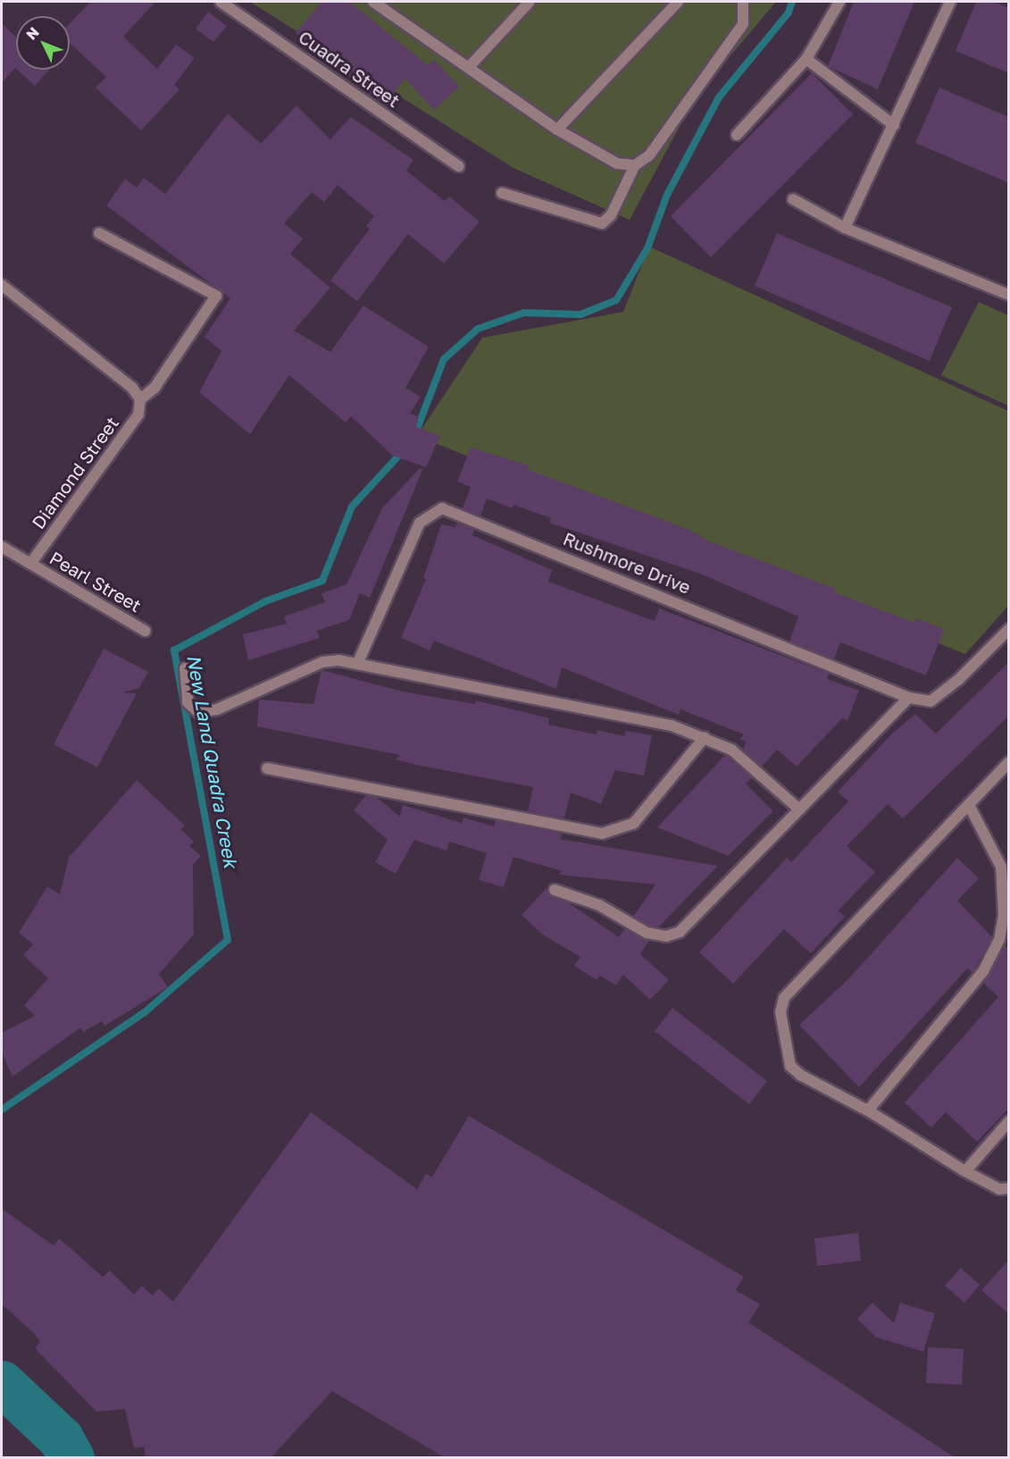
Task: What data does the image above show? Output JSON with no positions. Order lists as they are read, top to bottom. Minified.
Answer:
{"streets":{"street":["Cuadra Street","Diamond Street","Rushmore Drive","Pearl Street"]},"crossings":[["Diamond Street","Pearl Street"]],"water":["New Land Quadra Creek"],"north":"top left"}
